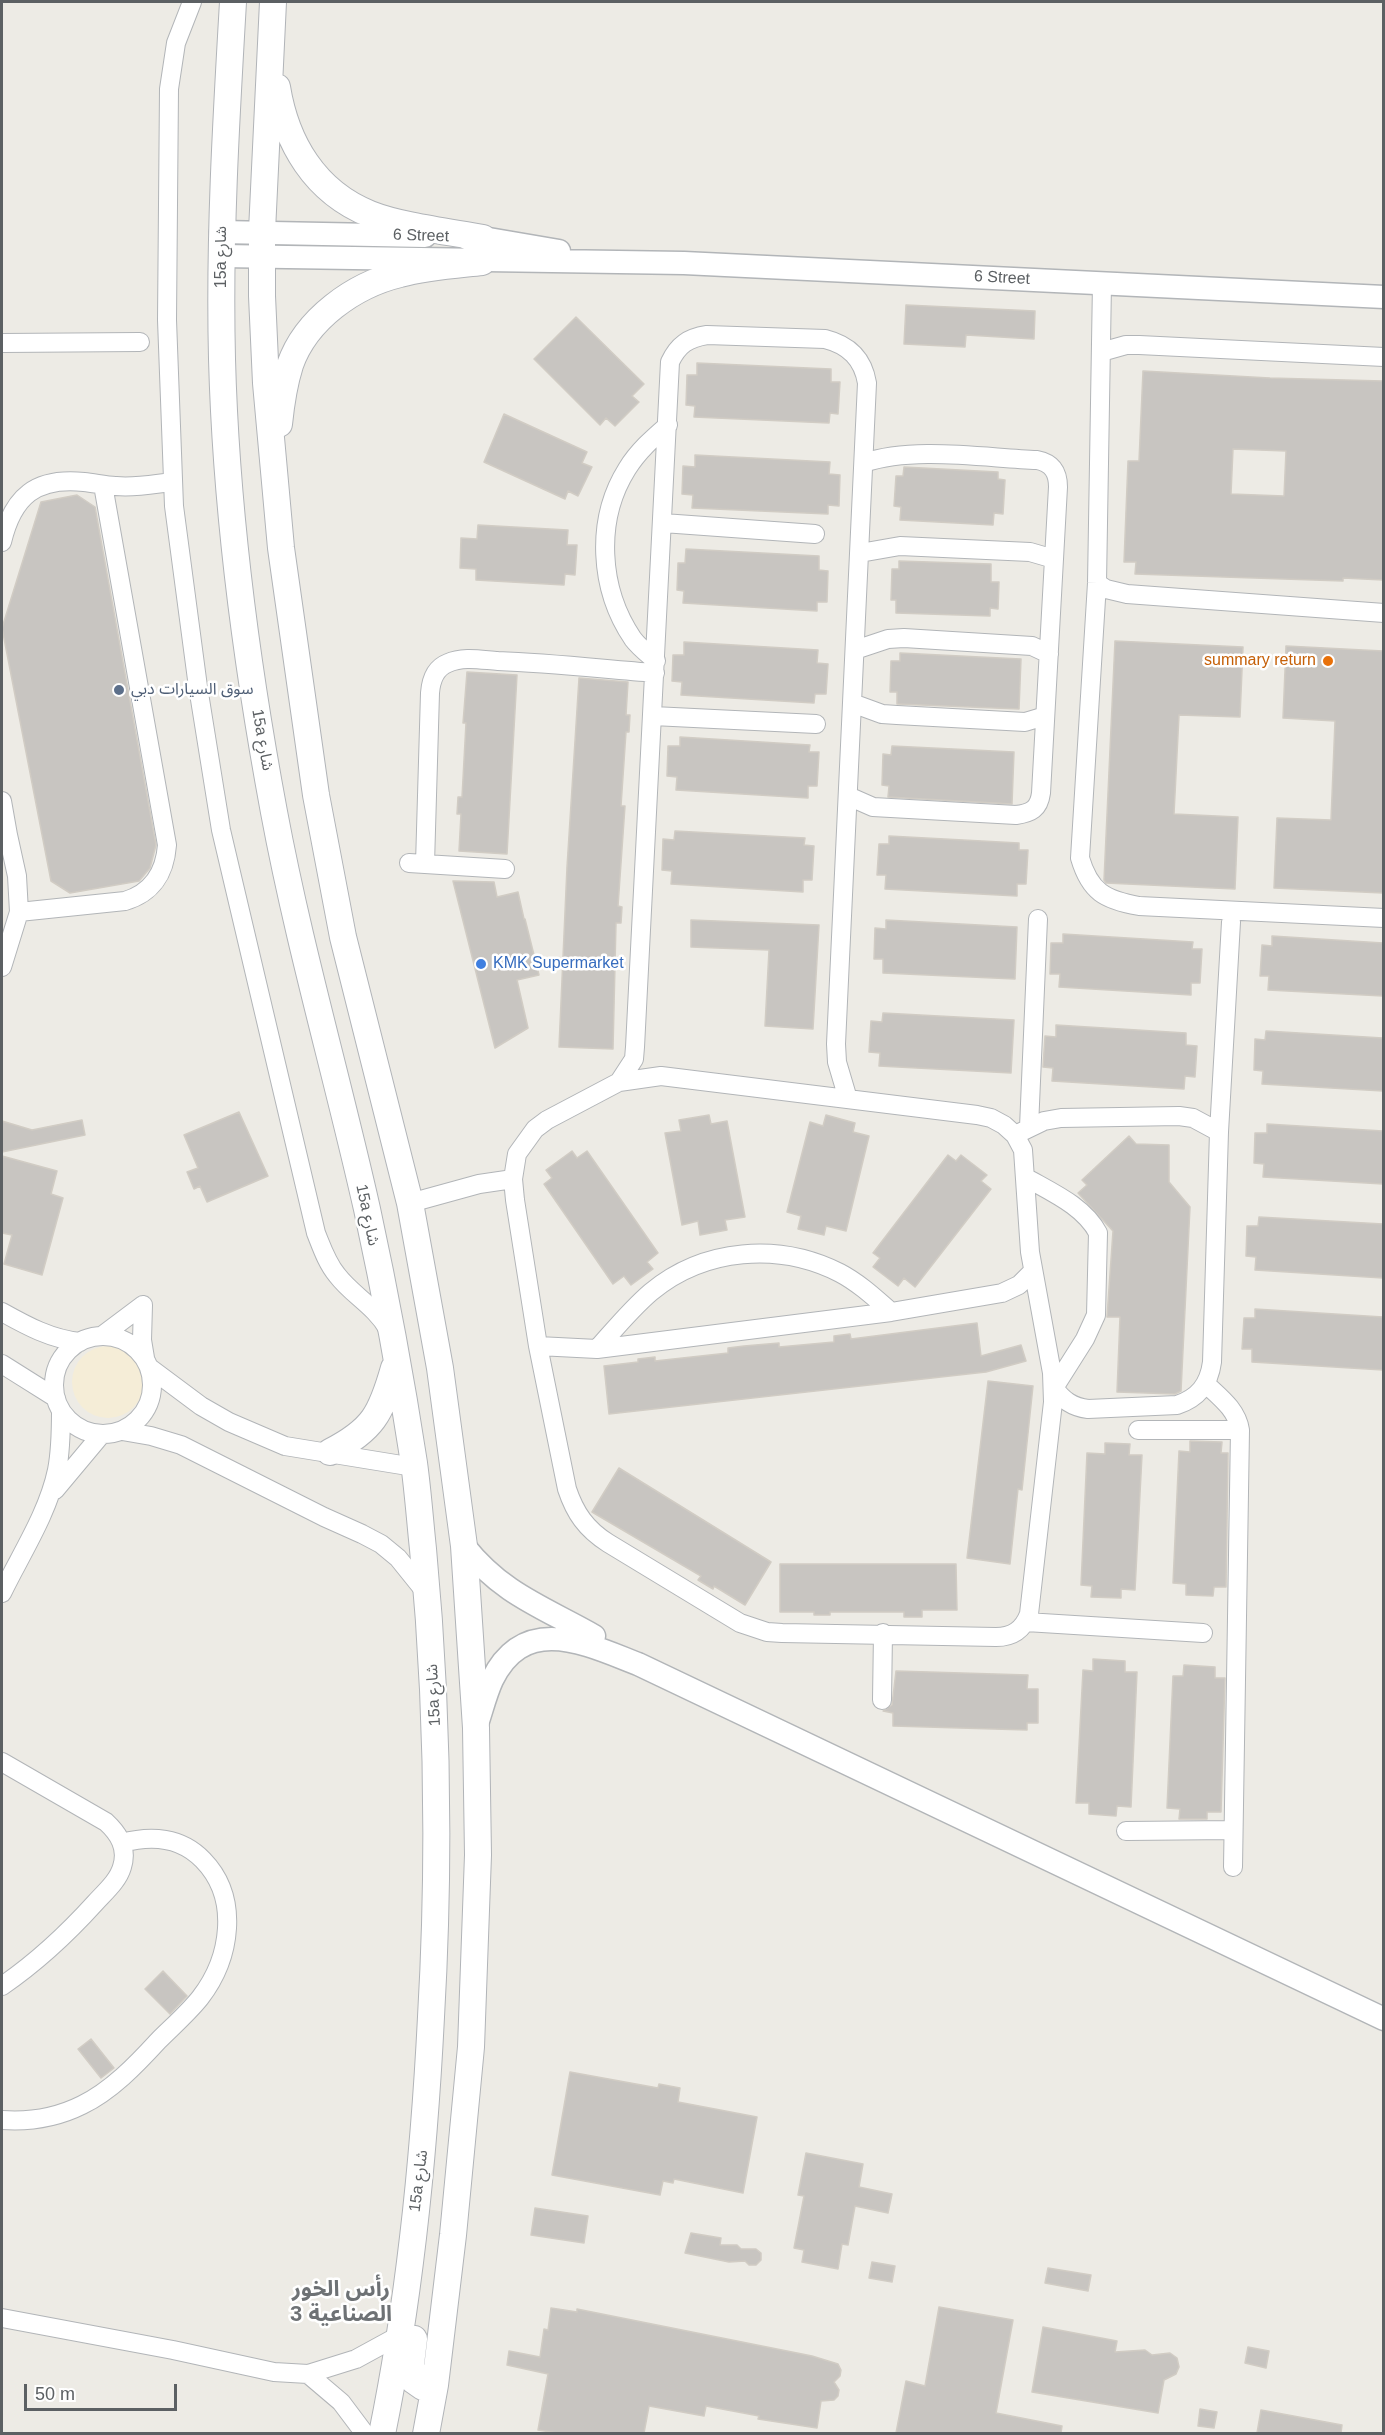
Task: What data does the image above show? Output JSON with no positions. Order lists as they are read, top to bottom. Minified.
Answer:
{"streets":{"main road":["15a شارع"],"street":["6 Street"]},"crossings":[["6 Street","15a شارع"]],"districts":["رأس الخور الصناعية 3"],"places":["summary return","سوق السيارات دبي","KMK Supermarket"],"scale_bar":"50 m"}
